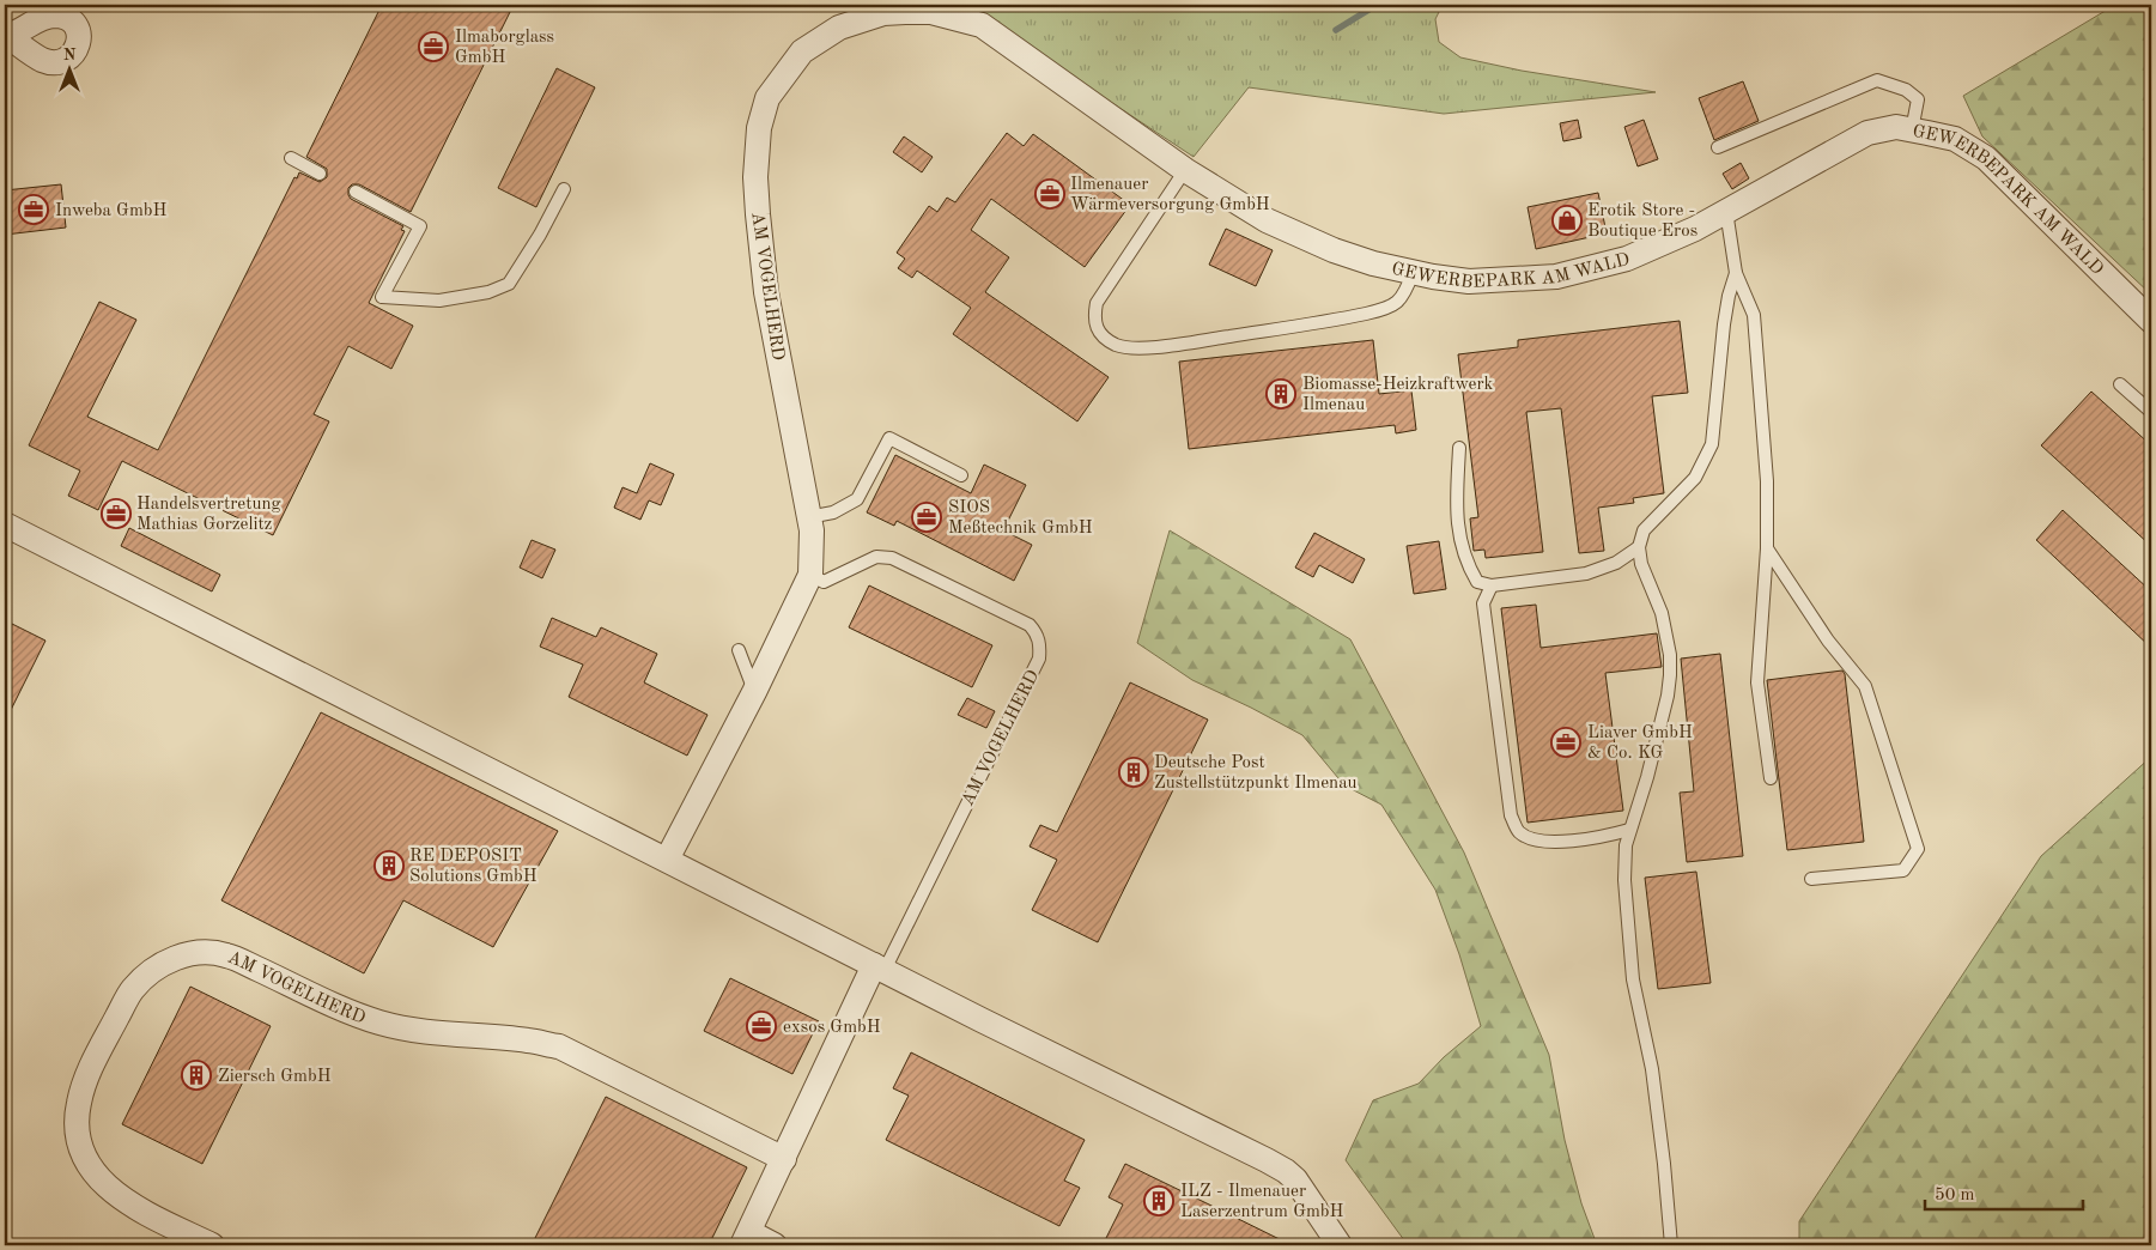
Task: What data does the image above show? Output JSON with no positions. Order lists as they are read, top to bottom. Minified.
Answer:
{"streets":{"street":["GEWERBEPARK AM WALD","AM VOGELHERD"]},"crossings":[["GEWERBEPARK AM WALD","AM VOGELHERD"]],"places":{"office":["Ilmaborglass GmbH","Ilmenauer Wärmeversorgung GmbH","Inweba GmbH","Handelsvertretung Mathias Gorzelitz","SIOS Meßtechnik GmbH","Liaver GmbH & Co. KG","exsos GmbH"],"shop":["Erotik Store - Boutique Eros"],"building":["Biomasse-Heizkraftwerk Ilmenau","Deutsche Post Zustellstützpunkt Ilmenau","RE DEPOSIT Solutions GmbH","Ziersch GmbH","ILZ - Ilmenauer Laserzentrum GmbH"]},"scale_bar":"50 m","north":"top"}
